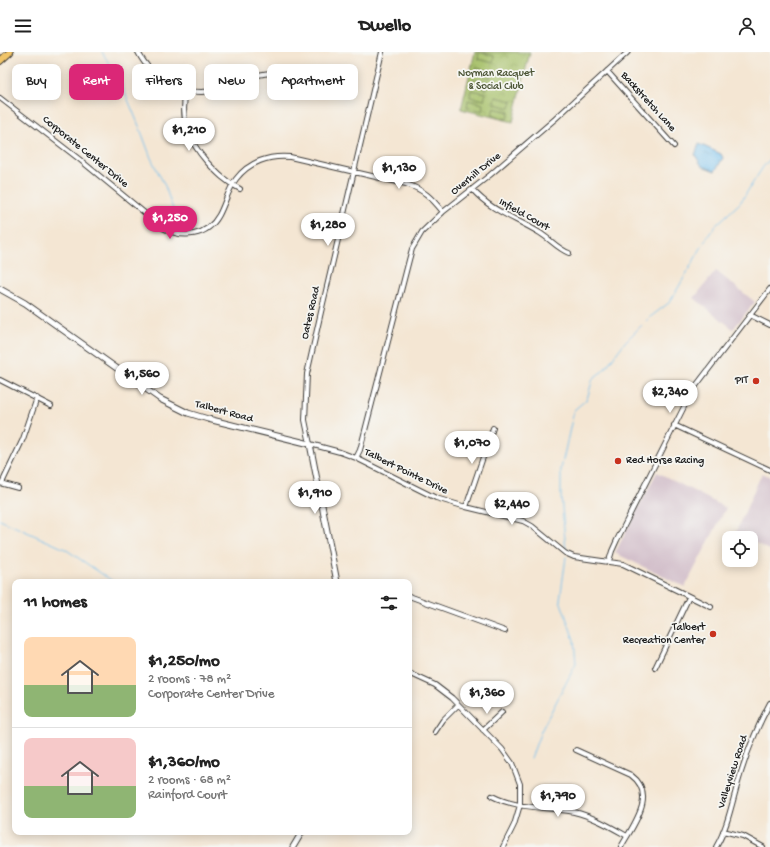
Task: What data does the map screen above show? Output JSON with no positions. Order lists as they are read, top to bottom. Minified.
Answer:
{"streets":{"street":["Backstretch Lane","Corporate Center Drive","Overhill Drive","Infield Court","Oates Road","Talbert Road","Talbert Pointe Drive","Valleyview Road"]},"crossings":[["Backstretch Lane","Overhill Drive"],["Corporate Center Drive","Overhill Drive"],["Corporate Center Drive","Oates Road"],["Overhill Drive","Infield Court"],["Overhill Drive","Talbert Pointe Drive"],["Oates Road","Talbert Road"],["Oates Road","Talbert Pointe Drive"],["Talbert Road","Talbert Pointe Drive"]],"parks":["Norman Racquet & Social Club"],"places":["PIT","Red Horse Racing","Talbert Recreation Center"],"page":{"header":"Dwello","chip":["Buy","Rent","Filters","New","Apartment"],"price":["$1,210","$1,130","$1,250","$1,280","$1,560","$2,340","$1,070","$1,910","$2,440","$1,360","$1,790"],"heading":"11 homes","list":[{"name":"$1,250/mo","note":"2 rooms · 78 m² · Corporate Center Drive"},{"name":"$1,360/mo","note":"2 rooms · 68 m² · Rainford Court"}]}}
